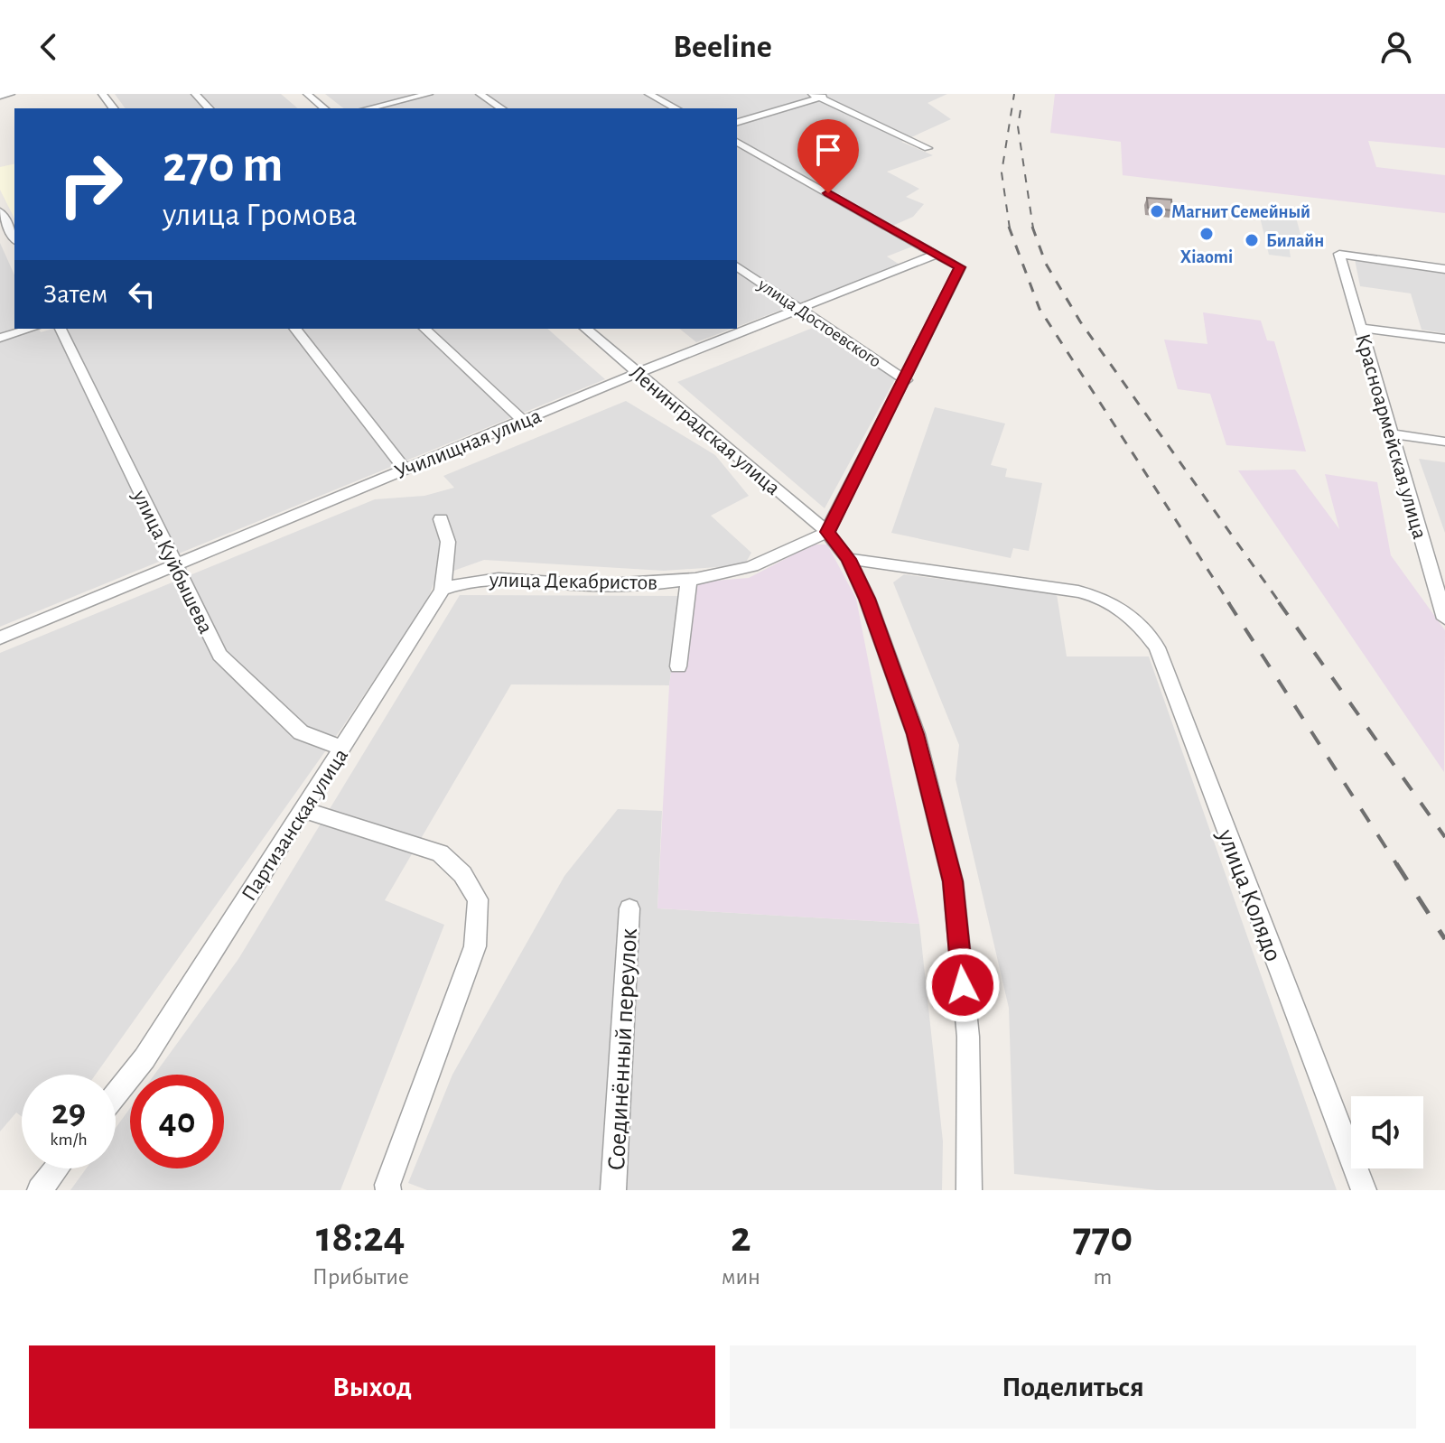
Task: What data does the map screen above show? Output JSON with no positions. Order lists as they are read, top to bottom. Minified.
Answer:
{"streets":{"street":["улица Достоевского","Ленинградская улица","Красноармейская улица","Училищная улица","улица Куйбышева","улица Декабристов","Партизанская улица","улица Колядо","Соединённый переулок"]},"crossings":[["улица Достоевского","Училищная улица"],["Ленинградская улица","Училищная улица"],["Ленинградская улица","улица Декабристов"],["Ленинградская улица","улица Колядо"],["Училищная улица","улица Куйбышева"],["улица Куйбышева","Партизанская улица"],["улица Декабристов","Партизанская улица"]],"places":["Магнит Семейный","Xiaomi","Билайн"],"page":{"header":"Beeline","turn":["270 m","улица Громова"],"then":"Затем","speed":"29 km/h","limit":"40","eta":["18:24","Прибытие","2","мин","770","m"],"buttons":["Выход","Поделиться"]}}
